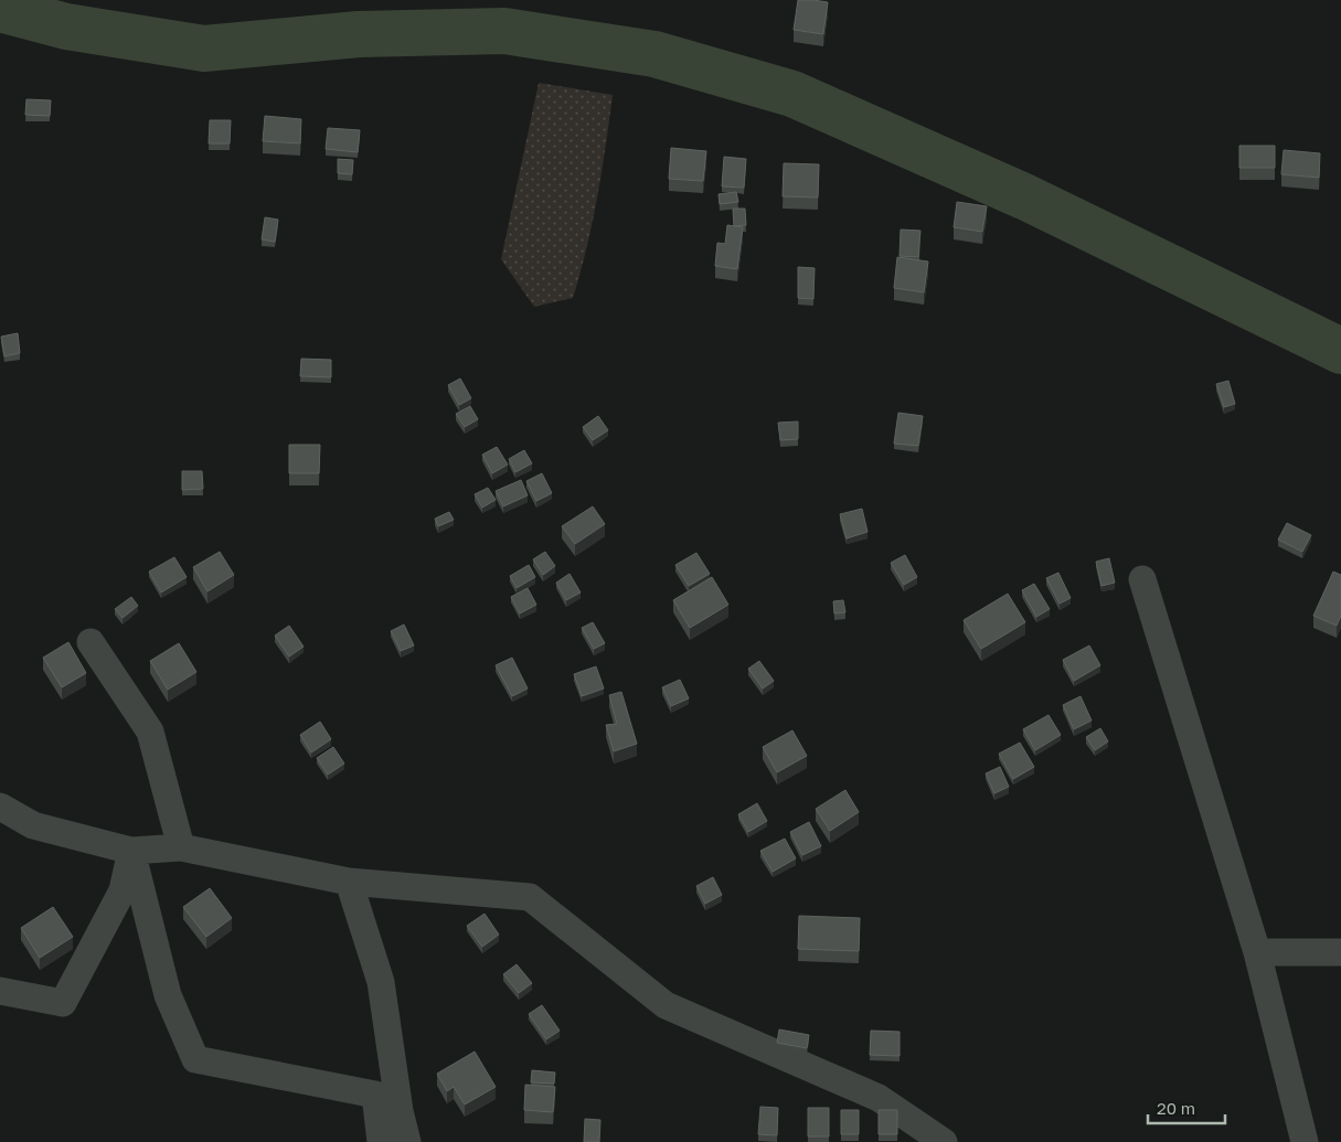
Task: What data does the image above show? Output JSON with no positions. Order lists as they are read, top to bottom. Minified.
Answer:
{"scale_bar":"20 m"}
